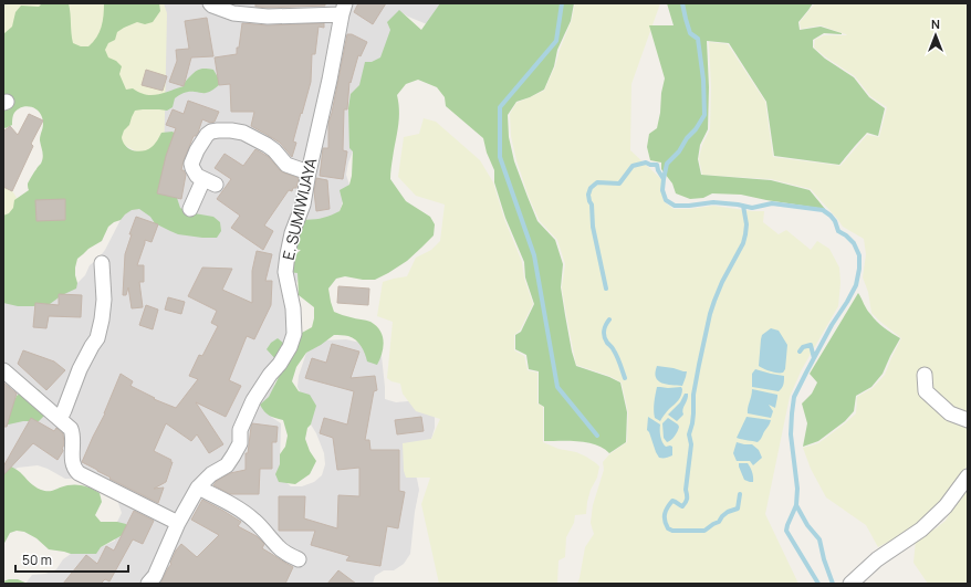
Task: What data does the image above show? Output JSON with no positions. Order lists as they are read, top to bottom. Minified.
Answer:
{"streets":{"street":["E. SUMIWIJAYA"]},"scale_bar":"50 m","north":"top"}
